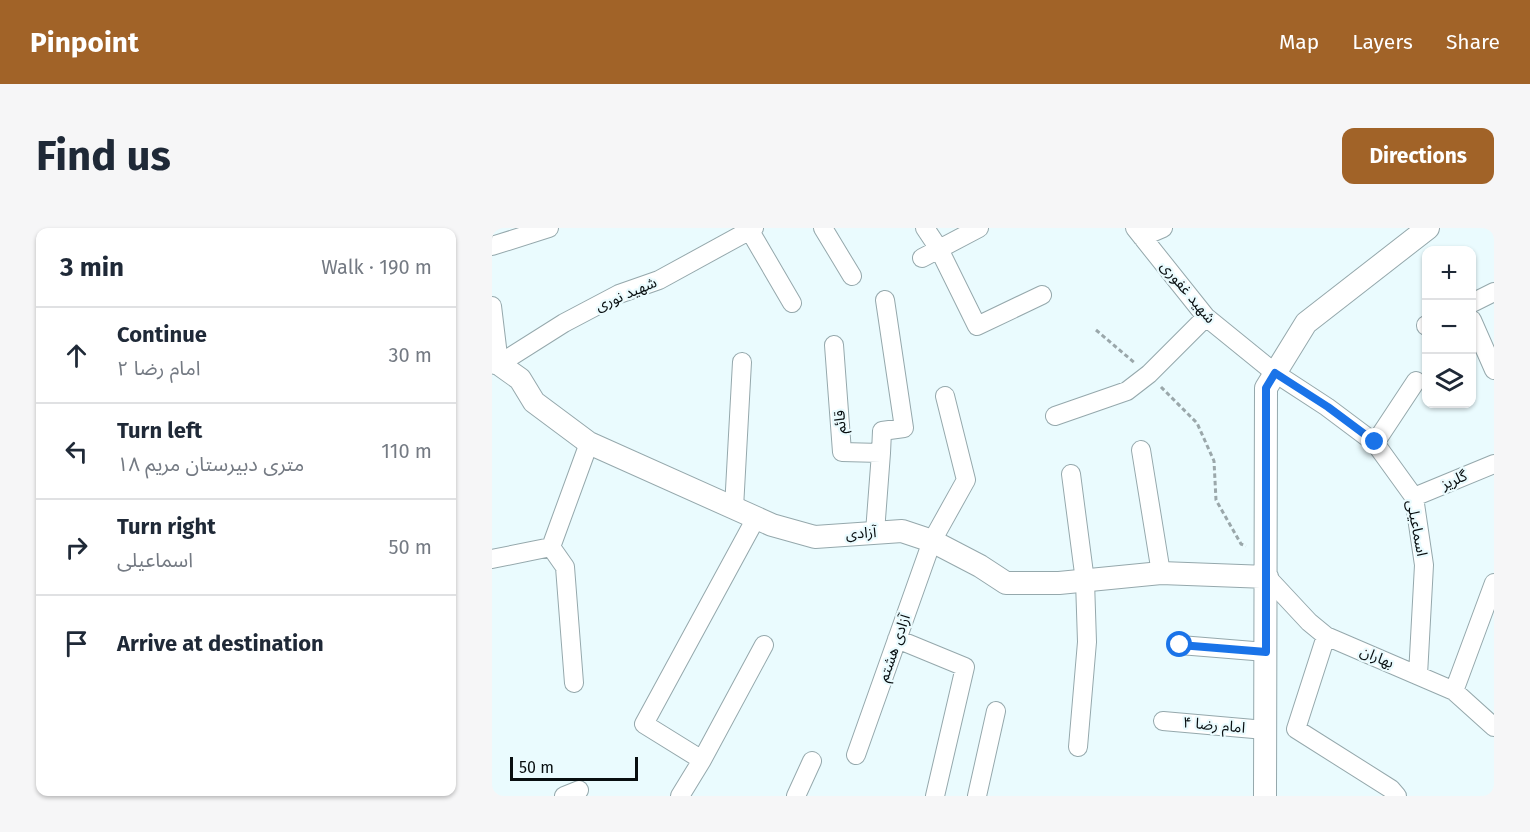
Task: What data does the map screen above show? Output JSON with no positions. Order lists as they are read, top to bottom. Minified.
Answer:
{"streets":{"street":["شهید غفوری","شهید نوری","قائم","گلریز","اسماعیلی","آزادی","آزادی هشتم","بهاران","امام رضا ۴"]},"crossings":[["شهید غفوری","اسماعیلی"],["شهید نوری","آزادی"],["گلریز","اسماعیلی"],["اسماعیلی","بهاران"],["آزادی","آزادی هشتم"],["آزادی","بهاران"]],"scale_bar":"50 m","page":{"header":"Pinpoint","nav":["Map","Layers","Share"],"buttons":"Directions","title":"Find us","heading":["3 min","Walk · 190 m"],"map_buttons":["+","−"],"list":[["Continue","امام رضا ۲","30 m"],["Turn left","۱۸ متری دبیرستان مریم","110 m"],["Turn right","اسماعیلی","50 m"],"Arrive at destination"],"scale":"50 m"}}
